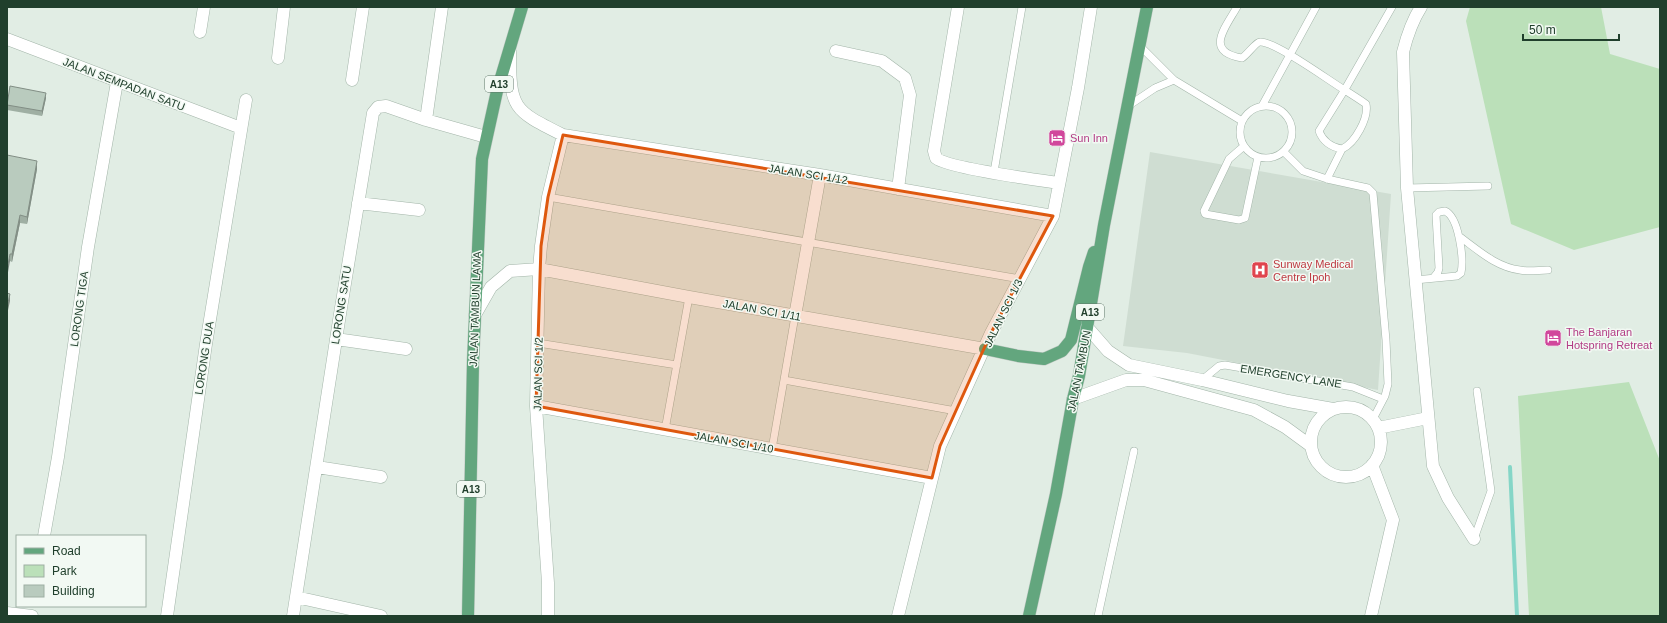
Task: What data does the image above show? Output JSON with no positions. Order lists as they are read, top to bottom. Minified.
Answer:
{"streets":{"main road":["A13","JALAN TAMBUN LAMA","JALAN TAMBUN"],"street":["JALAN SEMPADAN SATU","JALAN SCI 1/12","LORONG SATU","LORONG TIGA","JALAN SCI 1/11","JALAN SCI 1/3","LORONG DUA","JALAN SCI 1/2","JALAN SCI 1/10"],"lane":["EMERGENCY LANE"]},"crossings":[["JALAN SEMPADAN SATU","LORONG TIGA"],["JALAN SEMPADAN SATU","LORONG DUA"],["JALAN SCI 1/12","JALAN TAMBUN LAMA"],["JALAN SCI 1/12","JALAN SCI 1/3"],["JALAN SCI 1/12","JALAN SCI 1/2"],["LORONG SATU","JALAN TAMBUN LAMA"],["JALAN TAMBUN LAMA","JALAN SCI 1/11"],["JALAN SCI 1/11","JALAN SCI 1/3"],["JALAN SCI 1/11","JALAN SCI 1/2"],["JALAN SCI 1/3","JALAN SCI 1/10"],["JALAN SCI 1/2","JALAN SCI 1/10"]],"places":{"hotel":["Sun Inn","The Banjaran Hotspring Retreat"],"hospital":["Sunway Medical Centre Ipoh"]},"legend":["Road","Park","Building"],"scale_bar":"50 m"}
